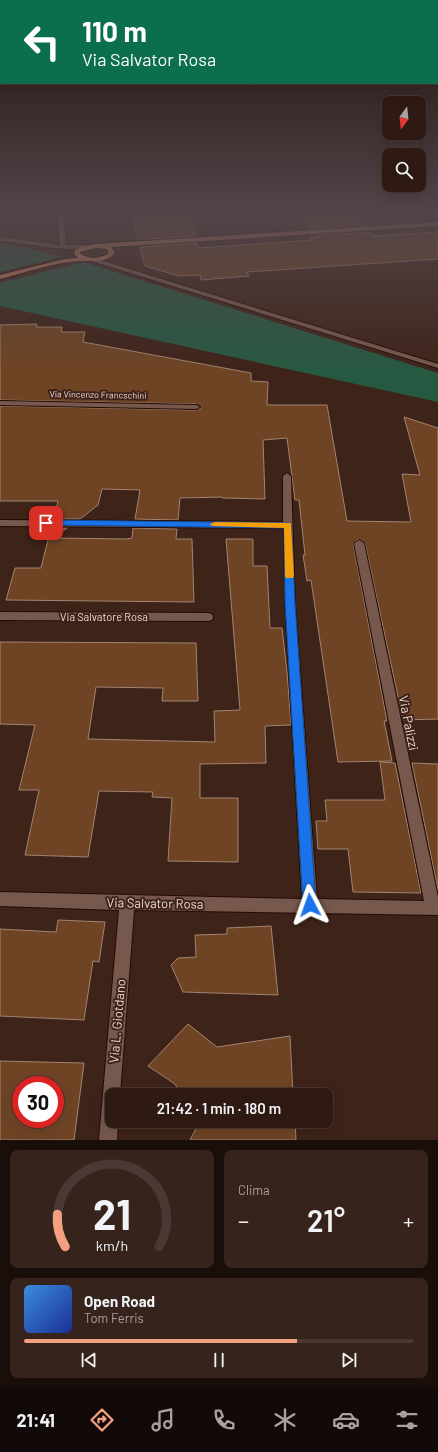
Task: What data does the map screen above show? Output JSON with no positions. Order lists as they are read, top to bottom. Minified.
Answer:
{"streets":{"street":["Via Vincenzo Francschini","Via Salvatore Rosa","Via Palizzi","Via Salvator Rosa","Via L. Giotdano"]},"crossings":[["Via Palizzi","Via Salvator Rosa"],["Via Salvator Rosa","Via L. Giotdano"]],"north":"bottom","page":{"turn":["110 m","Via Salvator Rosa"],"limit":"30","trip":"21:42 · 1 min · 180 m","tile":"Clima","heat":["−","21°","+"],"song":["Open Road","Tom Ferris"],"tabs":"21:41","gauge":["21","km/h"]}}
